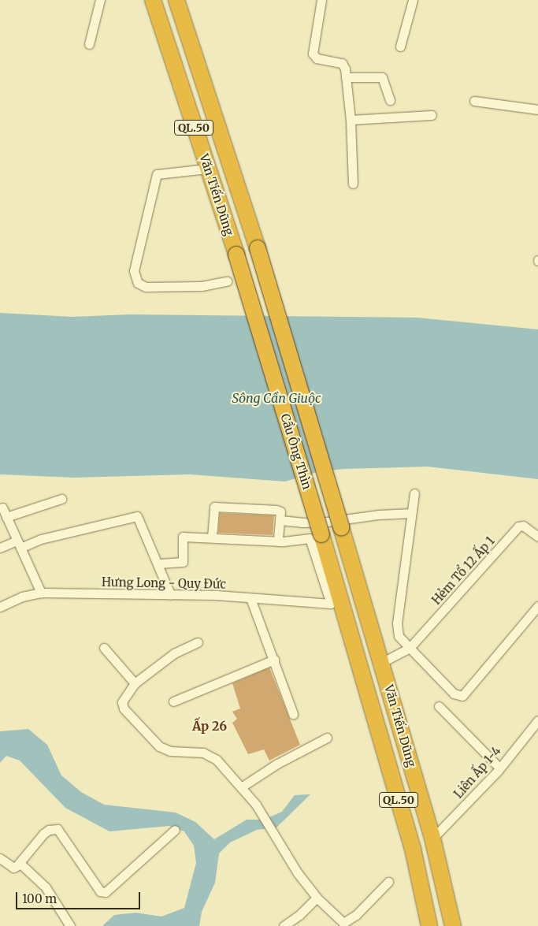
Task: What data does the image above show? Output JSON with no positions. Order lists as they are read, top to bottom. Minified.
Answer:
{"streets":{"highway":["QL.50","Văn Tiến Dũng","Cầu Ông Thìn"],"street":["Hẻm Tổ 12 Ấp 1","Hưng Long - Quy Đức","Liên Ấp 1-4"]},"crossings":[["Văn Tiến Dũng","Cầu Ông Thìn"],["Văn Tiến Dũng","Liên Ấp 1-4"]],"districts":["Ấp 26"],"water":["Sông Cần Giuộc"],"scale_bar":"100 m"}
